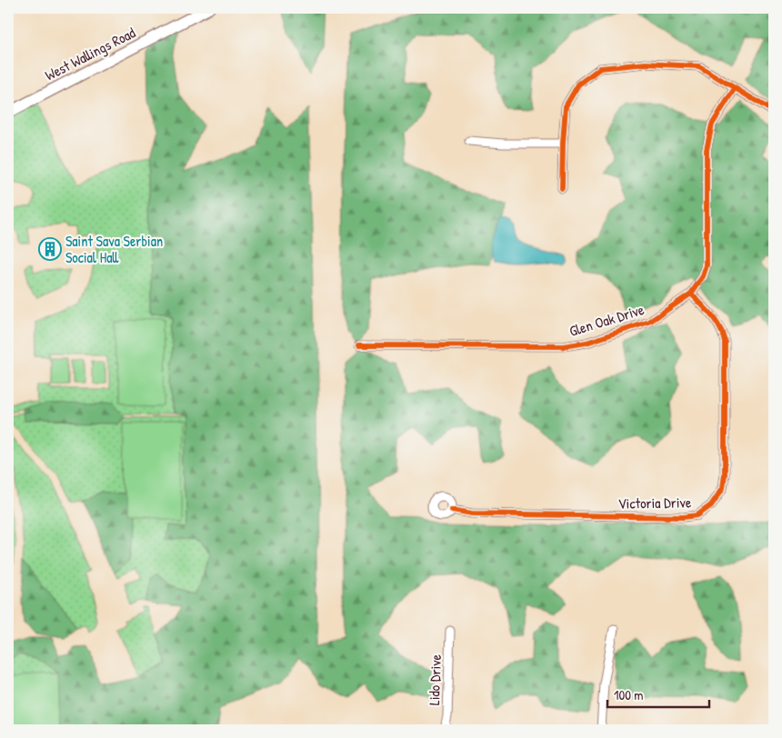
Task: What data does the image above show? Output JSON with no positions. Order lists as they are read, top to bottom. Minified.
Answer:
{"streets":{"street":["West Wallings Road","Glen Oak Drive","Victoria Drive","Lido Drive"]},"crossings":[["Glen Oak Drive","Victoria Drive"]],"places":{"building":["Saint Sava Serbian Social Hall"]},"scale_bar":"100 m"}
